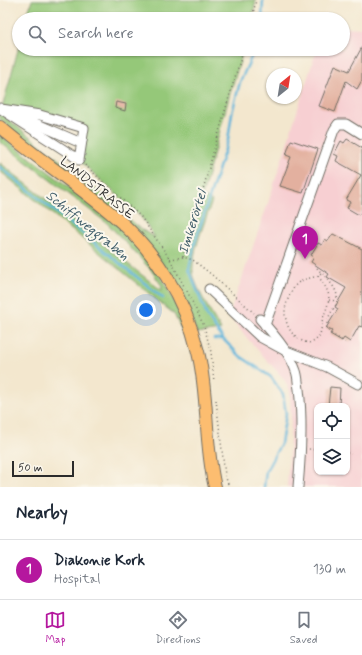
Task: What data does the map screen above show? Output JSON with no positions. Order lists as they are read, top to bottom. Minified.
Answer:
{"streets":{"main road":["LANDSTRASSE"]},"water":["Imkerörtel","Schiffweggraben"],"scale_bar":"50 m","north":"top right","page":{"search":"Search here","pins":"1","scale":"50 m","heading":"Nearby","list":[{"mark":"1","name":"Diakonie Kork","note":"Hospital","value":"130 m"}],"nav":["Map","Directions","Saved"]}}
